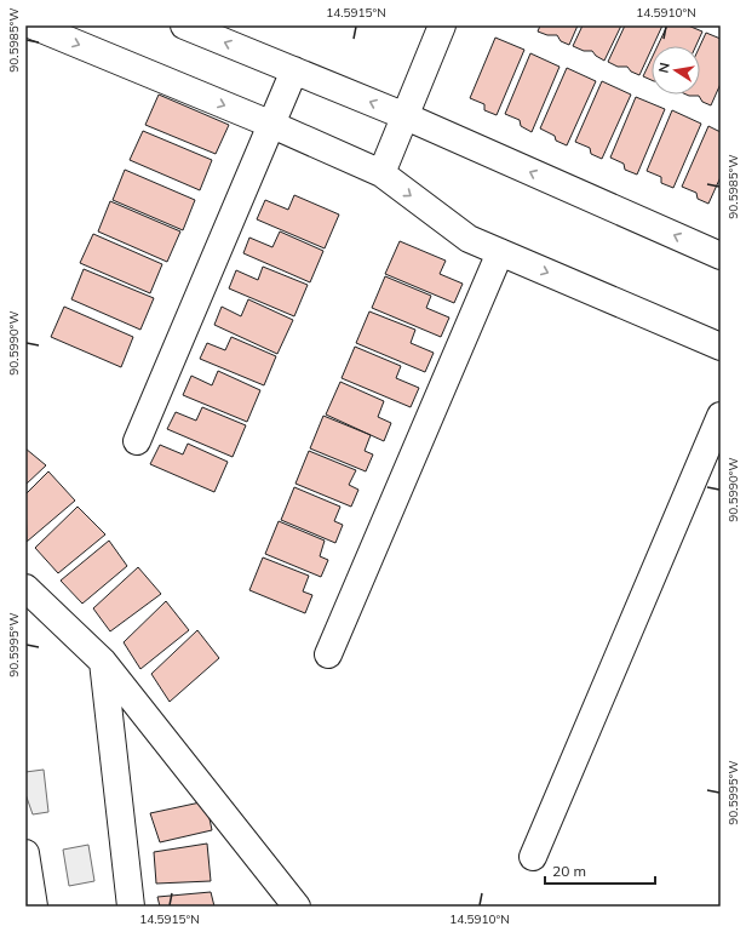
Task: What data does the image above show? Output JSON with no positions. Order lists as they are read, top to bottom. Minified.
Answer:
{"scale_bar":"20 m","north":"left","coordinates":["14.5915°N","14.5910°N","90.5985°W","90.5990°W","90.5995°W"]}
